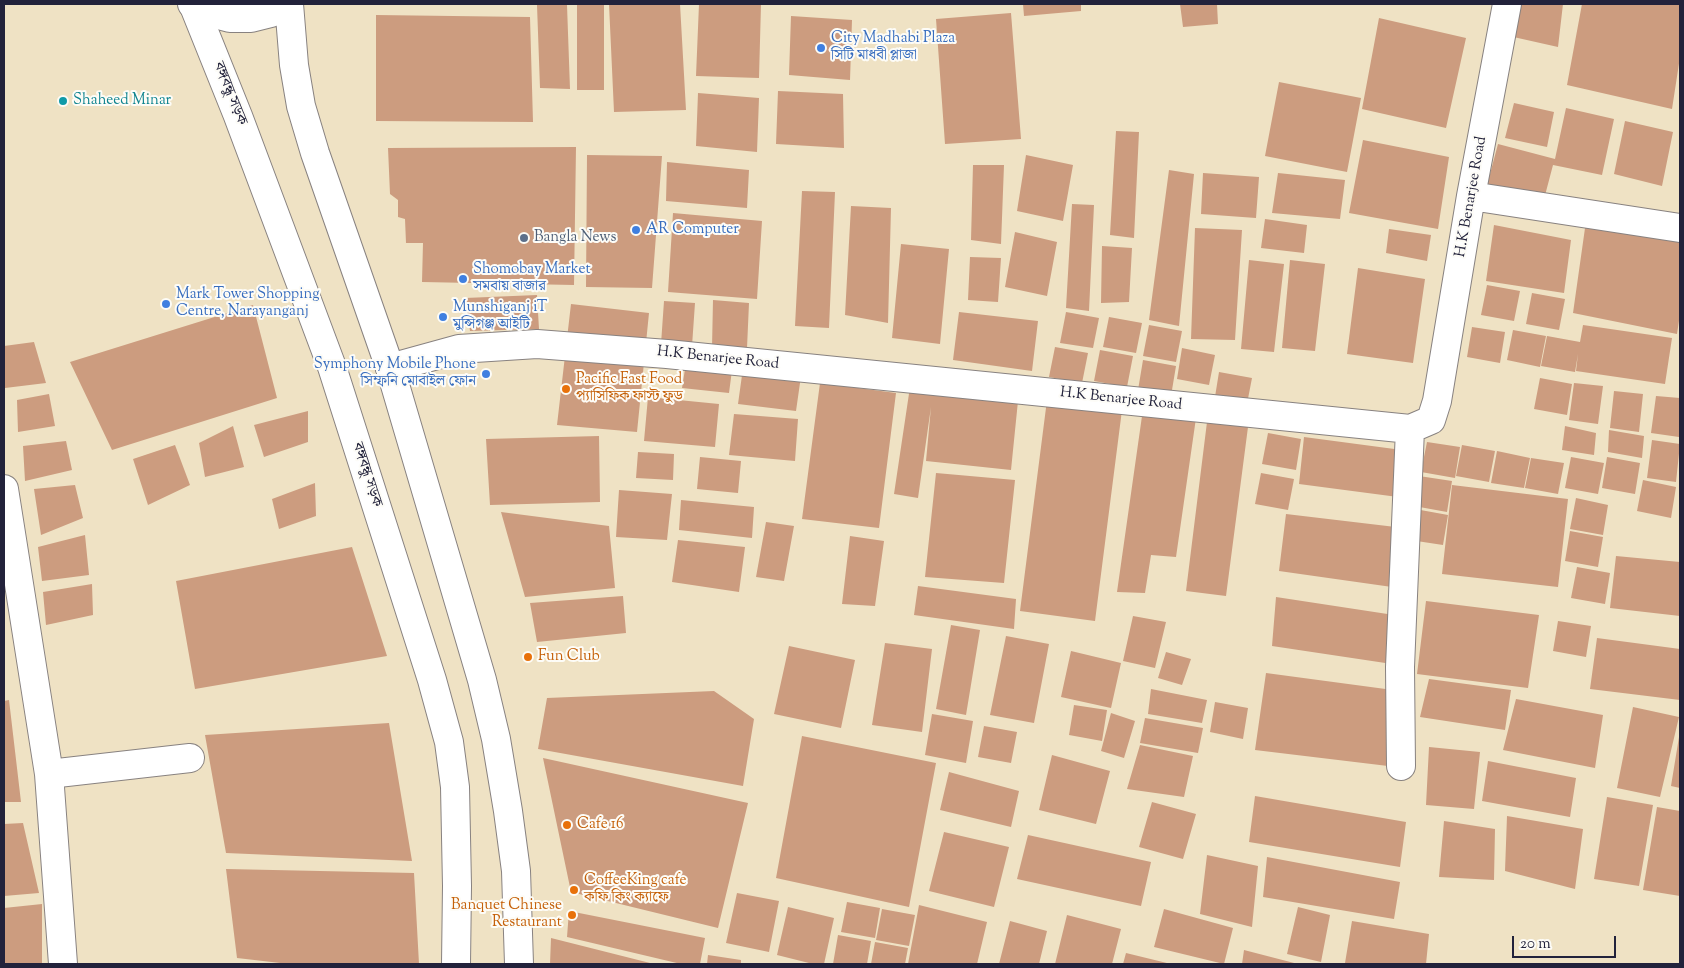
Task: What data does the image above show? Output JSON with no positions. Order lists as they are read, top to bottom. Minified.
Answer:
{"streets":{"main road":["বঙ্গবন্ধু সড়ক","H.K Benarjee Road"]},"places":["City Madhabi Plaza সিটি মাধবী প্লাজা","Shaheed Minar","AR Computer","Bangla News","Shomobay Market সমবায় বাজার","Mark Tower Shopping Centre, Narayanganj","Munshiganj iT মুন্সিগঞ্জ আইটি","Symphony Mobile Phone সিম্ফনি মোবাইল ফোন","Pacific Fast Food প্যাসিফিক ফাস্ট ফুড","Fun Club","Cafe 16","CoffeeKing cafe কফি কিং ক্যাফে","Banquet Chinese Restaurant"],"scale_bar":"20 m"}
